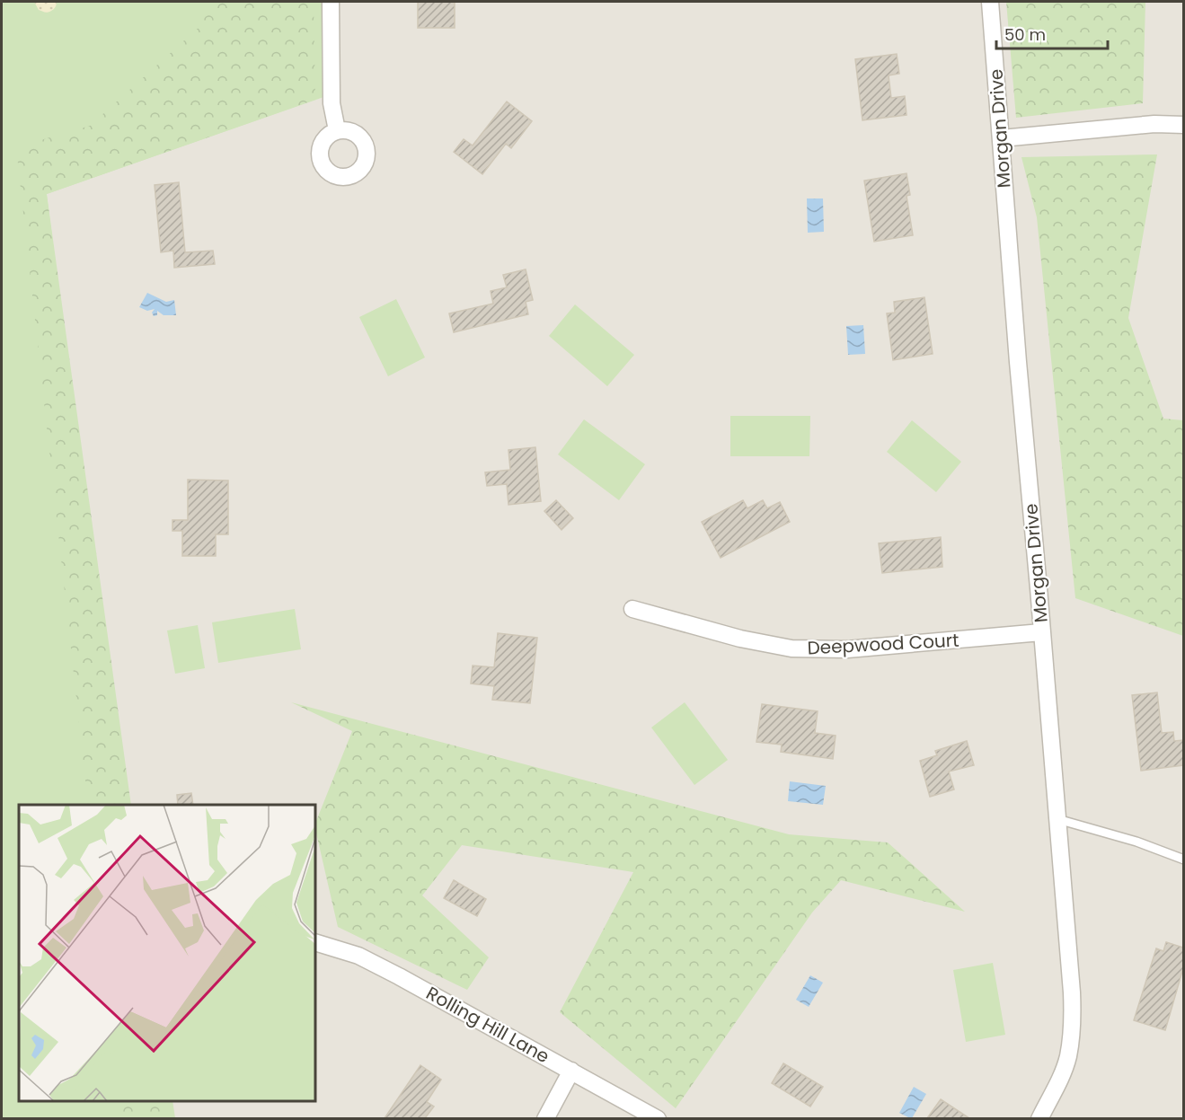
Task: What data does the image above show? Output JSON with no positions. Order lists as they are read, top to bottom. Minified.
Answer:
{"streets":{"street":["Morgan Drive","Deepwood Court","Rolling Hill Lane"]},"crossings":[["Morgan Drive","Deepwood Court"]],"scale_bar":"50 m"}
